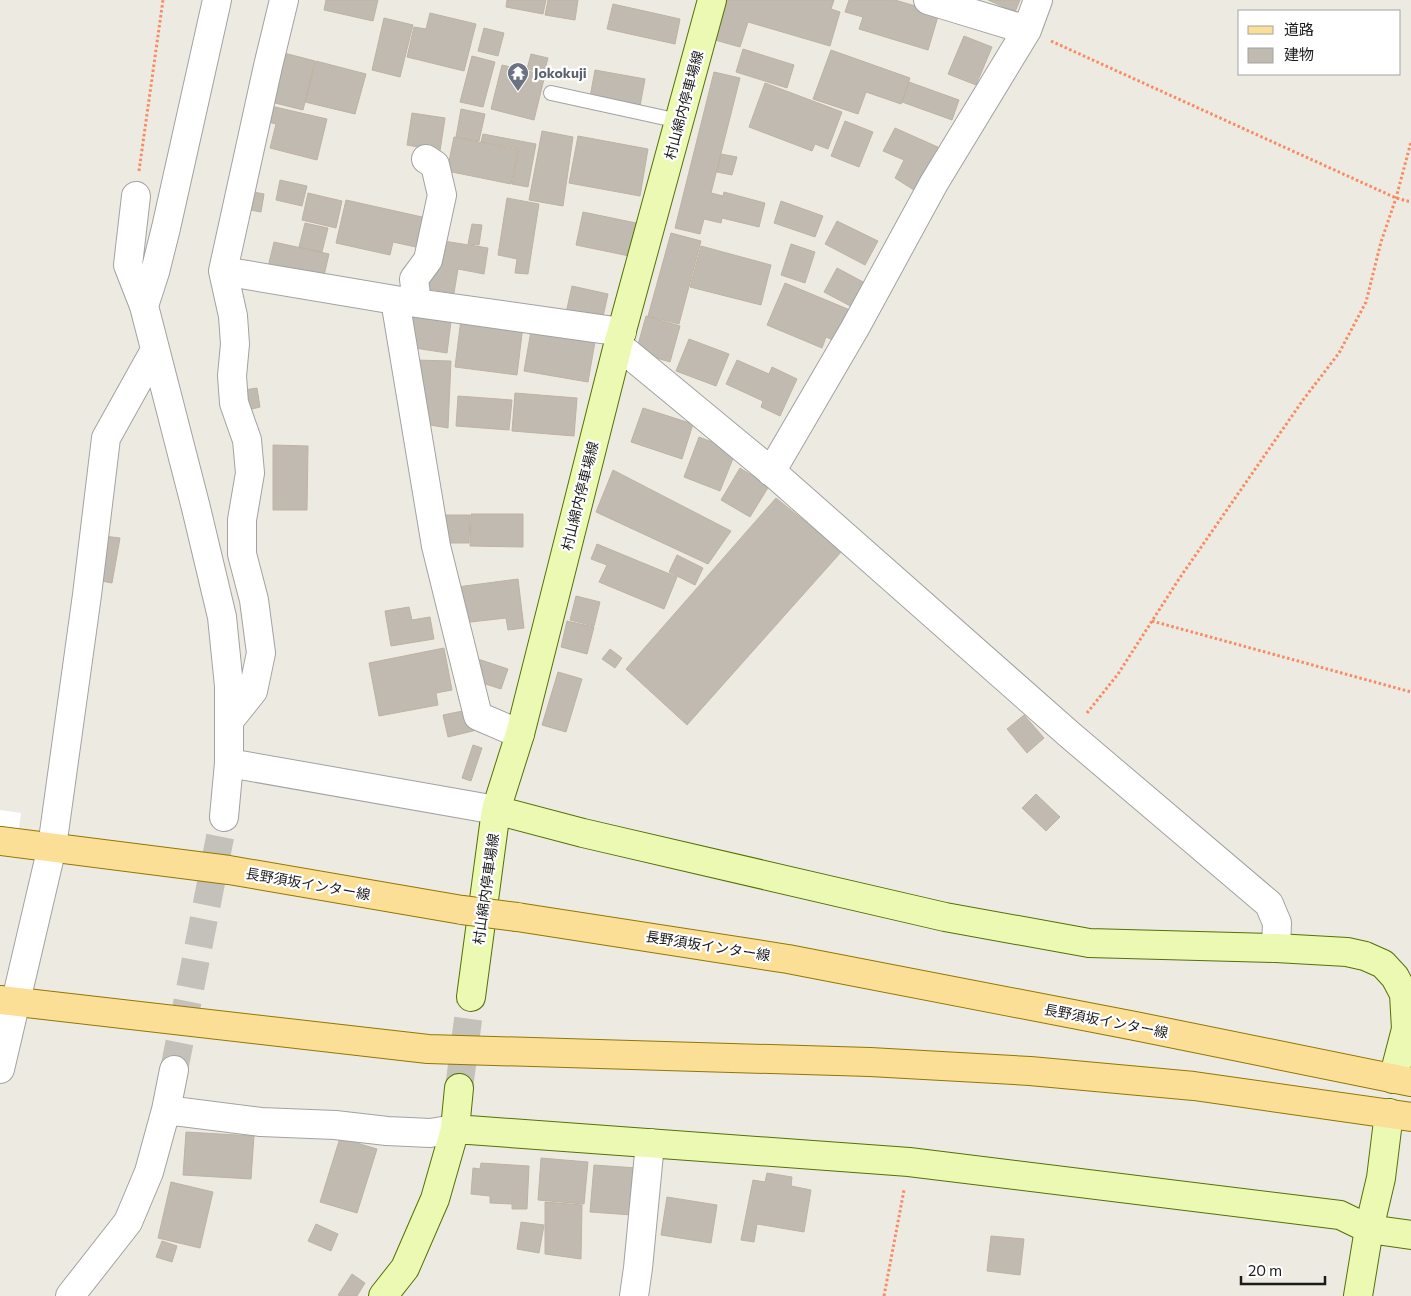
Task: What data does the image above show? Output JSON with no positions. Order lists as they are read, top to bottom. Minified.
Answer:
{"streets":{"main road":["長野須坂インター線"],"street":["村山綿内停車場線"]},"places":{"temple":["Jokokuji"]},"legend":["道路","建物"],"scale_bar":"20 m"}
